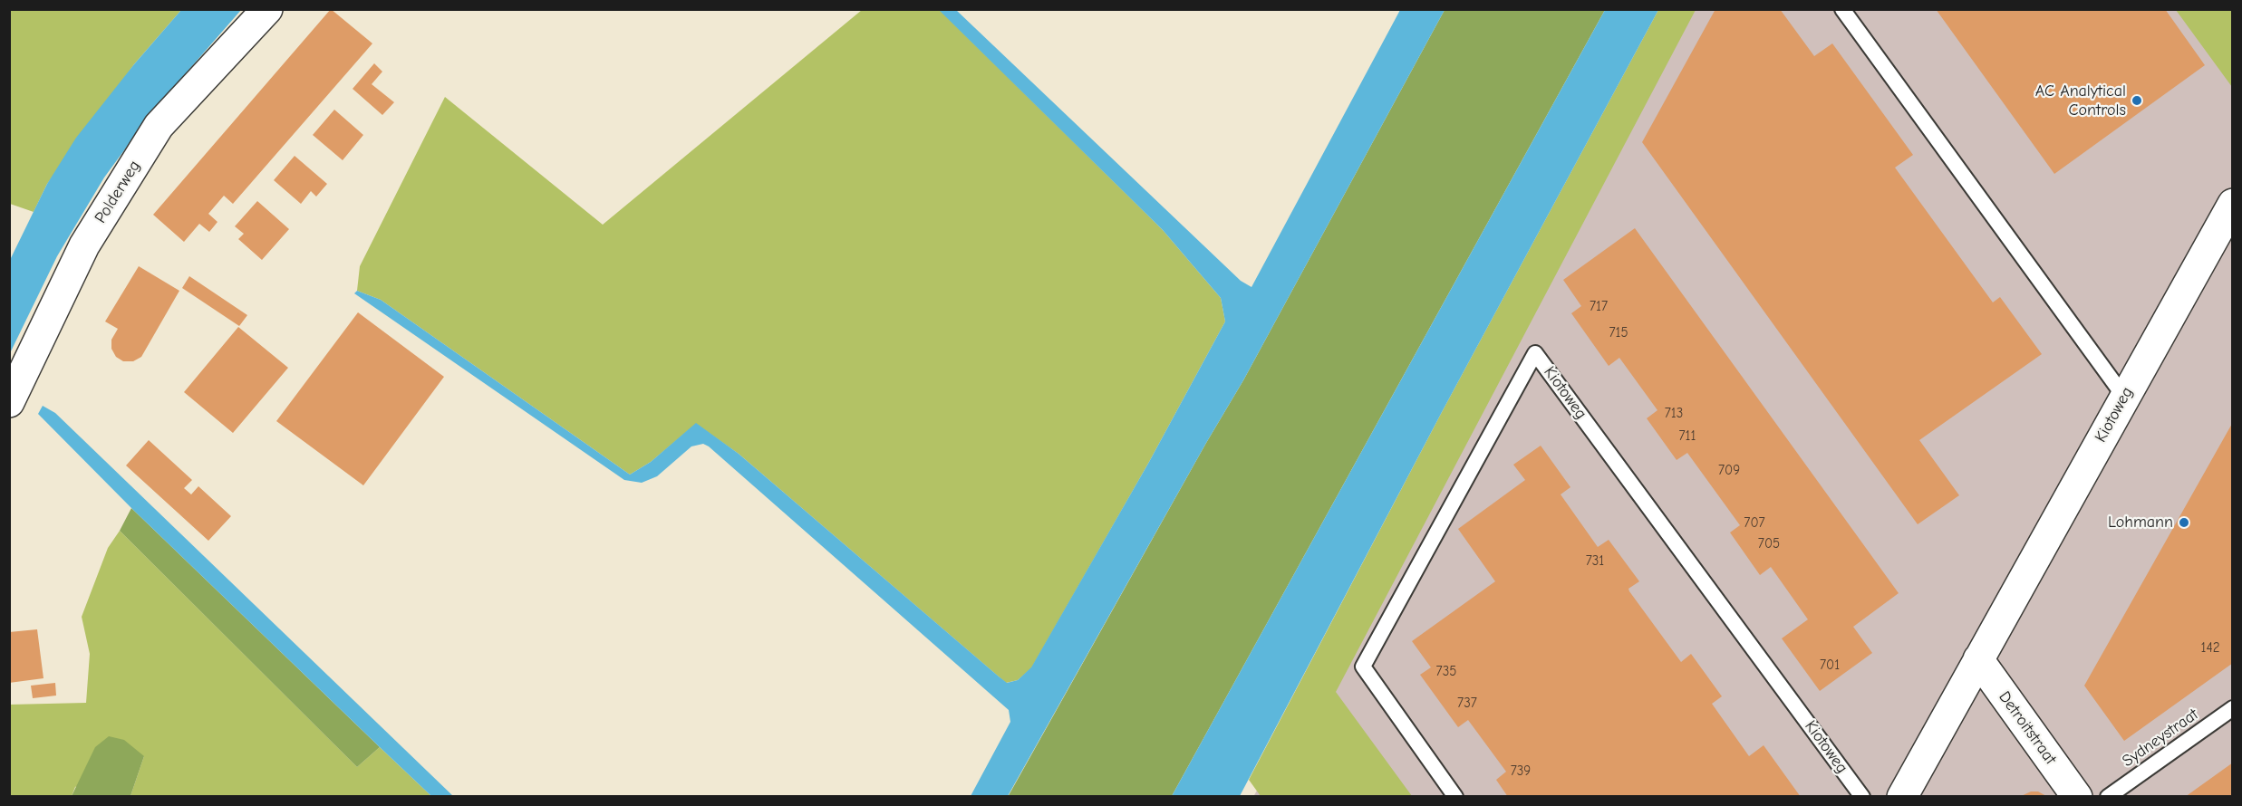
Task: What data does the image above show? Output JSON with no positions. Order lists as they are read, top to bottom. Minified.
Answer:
{"streets":{"street":["Polderweg","Kiotoweg","Detroitstraat"],"lane":["Sydneystraat"]},"crossings":[["Kiotoweg","Detroitstraat"]],"places":["AC Analytical Controls","Lohmann"],"house_numbers":["717","715","713","711","709","707","705","731","142","701","735","737","739"]}
